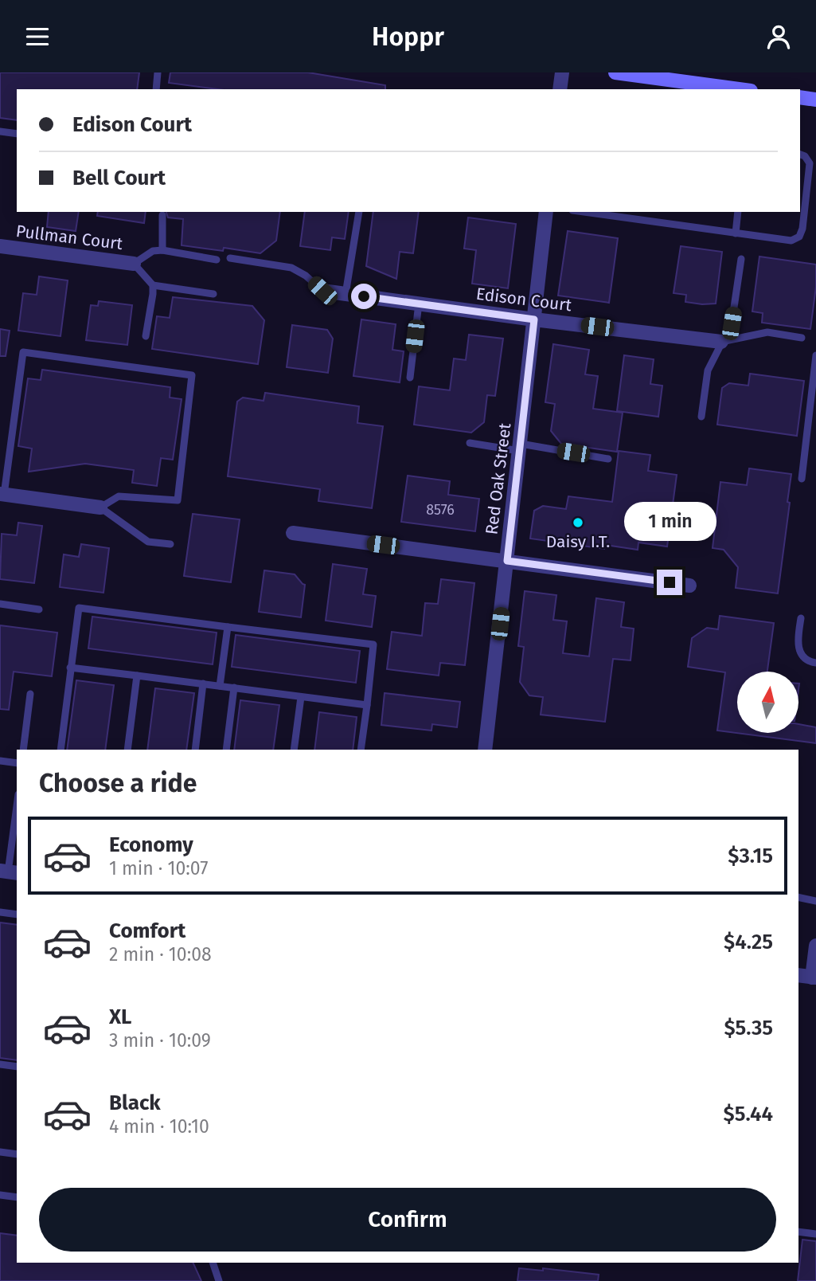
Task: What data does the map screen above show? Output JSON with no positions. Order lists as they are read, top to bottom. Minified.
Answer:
{"streets":{"street":["Pullman Court","Edison Court","Red Oak Street"]},"crossings":[["Edison Court","Red Oak Street"]],"places":["Daisy I.T."],"house_numbers":["8576"],"north":"top","page":{"header":"Hoppr","banner":["Edison Court","Bell Court"],"bubble":"1 min","heading":"Choose a ride","list":[{"name":"Economy","note":"1 min · 10:07","value":"$3.15"},{"name":"Comfort","note":"2 min · 10:08","value":"$4.25"},{"name":"XL","note":"3 min · 10:09","value":"$5.35"},{"name":"Black","note":"4 min · 10:10","value":"$5.44"}],"buttons":"Confirm"}}
